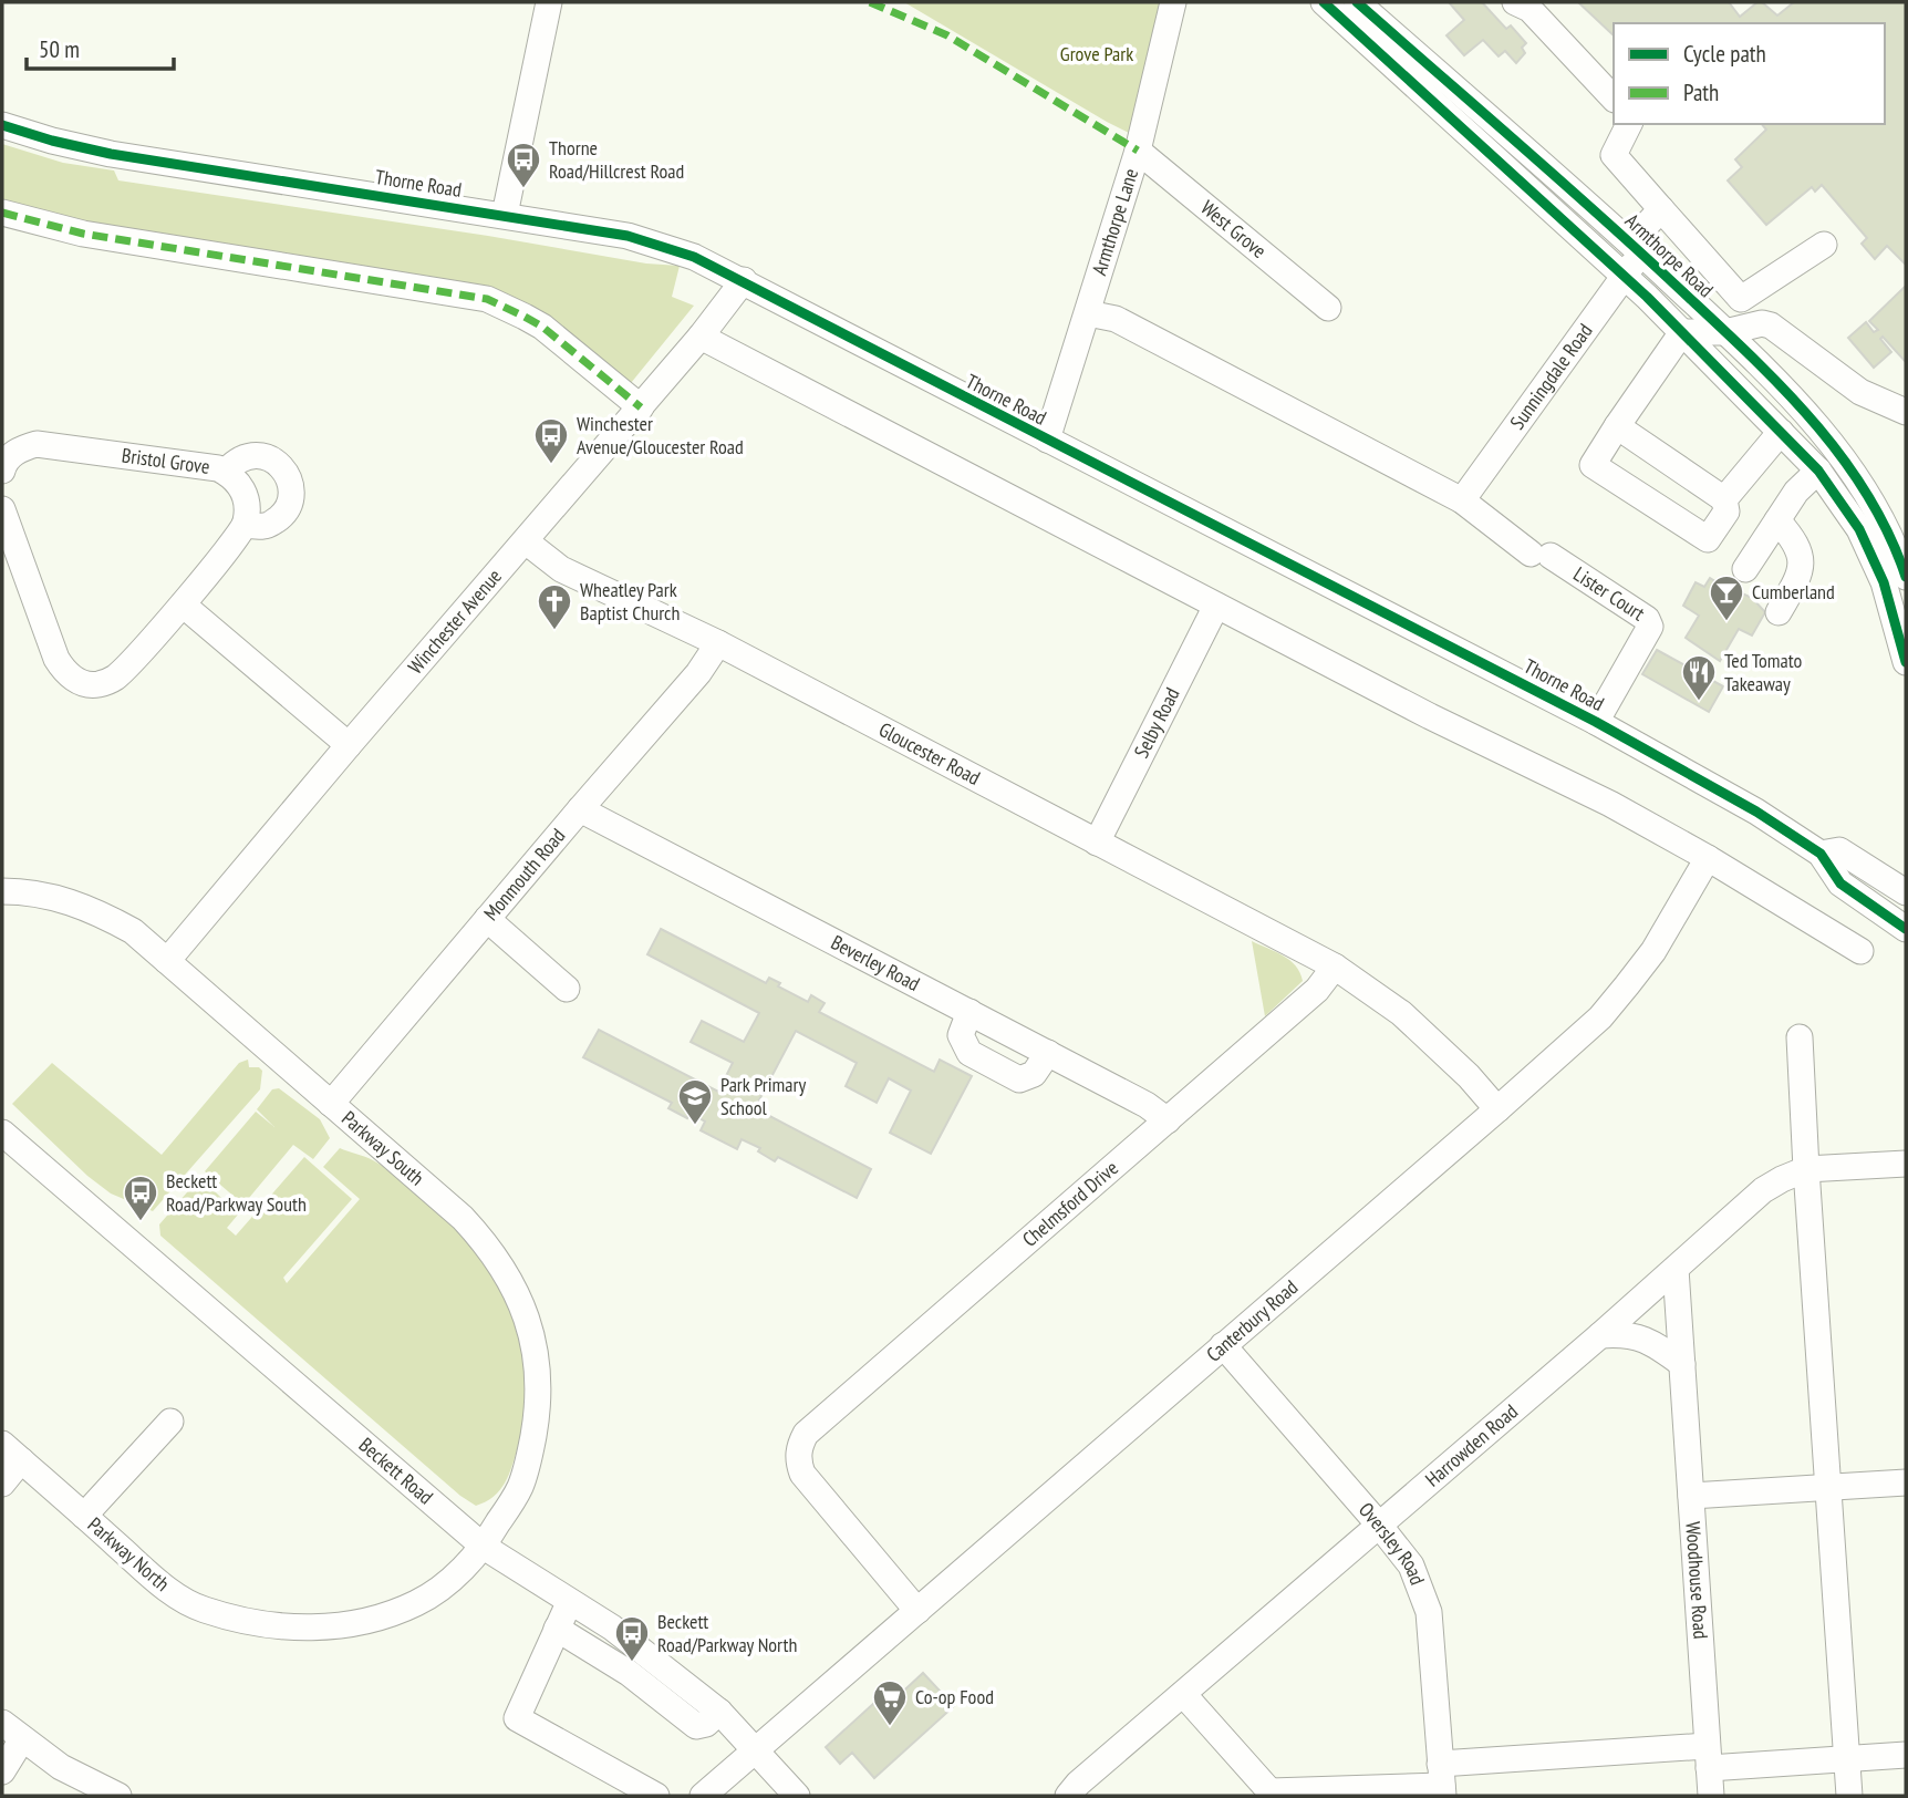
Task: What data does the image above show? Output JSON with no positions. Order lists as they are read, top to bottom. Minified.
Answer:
{"streets":{"street":["Thorne Road","Armthorpe Lane","West Grove","Armthorpe Road","Sunningdale Road","Bristol Grove","Lister Court","Winchester Avenue","Selby Road","Gloucester Road","Monmouth Road","Beverley Road","Parkway South","Chelmsford Drive","Canterbury Road","Harrowden Road","Beckett Road","Oversley Road","Parkway North","Woodhouse Road"]},"crossings":[["Thorne Road","Armthorpe Lane"],["Thorne Road","Lister Court"],["Thorne Road","Winchester Avenue"],["Armthorpe Lane","West Grove"],["Armthorpe Road","Sunningdale Road"],["Sunningdale Road","Lister Court"],["Winchester Avenue","Gloucester Road"],["Winchester Avenue","Parkway South"],["Selby Road","Gloucester Road"],["Gloucester Road","Monmouth Road"],["Gloucester Road","Chelmsford Drive"],["Monmouth Road","Beverley Road"],["Monmouth Road","Parkway South"],["Beverley Road","Chelmsford Drive"],["Parkway South","Beckett Road"],["Parkway South","Parkway North"],["Chelmsford Drive","Canterbury Road"],["Canterbury Road","Beckett Road"],["Canterbury Road","Oversley Road"],["Harrowden Road","Oversley Road"],["Harrowden Road","Woodhouse Road"],["Beckett Road","Parkway North"]],"parks":["Grove Park"],"places":{"bus stop":["Thorne Road/Hillcrest Road","Winchester Avenue/Gloucester Road","Beckett Road/Parkway South","Beckett Road/Parkway North"],"bar":["Cumberland"],"church":["Wheatley Park Baptist Church"],"restaurant":["Ted Tomato Takeaway"],"school or university":["Park Primary School"],"supermarket":["Co-op Food"]},"legend":["Cycle path","Path"],"scale_bar":"50 m"}
